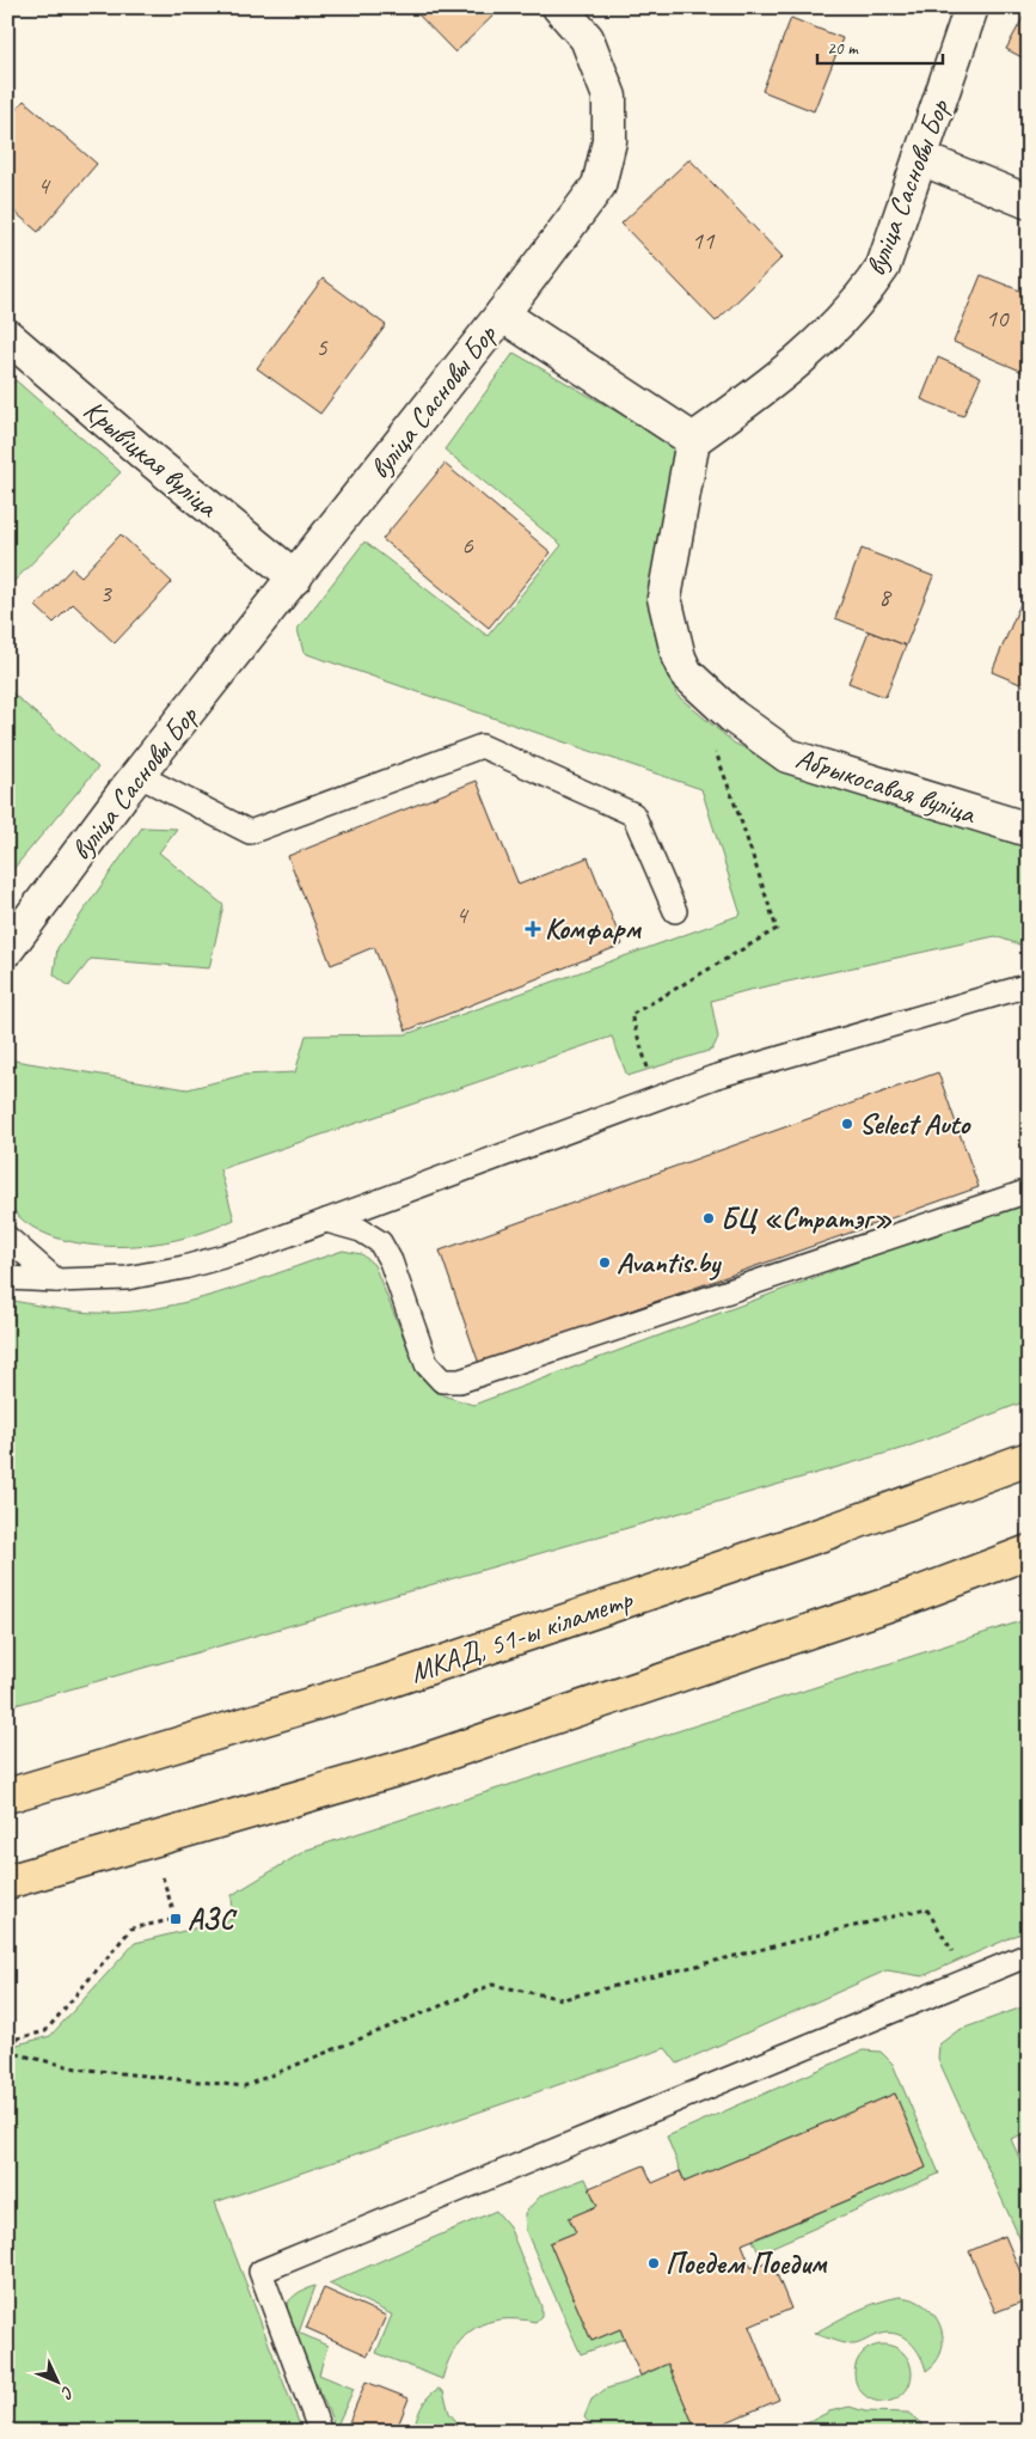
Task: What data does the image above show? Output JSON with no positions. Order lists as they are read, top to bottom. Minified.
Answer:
{"streets":{"highway":["МКАД, 51-ы кіламетр"],"street":["вуліца Сасновы Бор","Крывіцкая вуліца","Абрыкосавая вуліца"]},"crossings":[["вуліца Сасновы Бор","Крывіцкая вуліца"],["вуліца Сасновы Бор","Абрыкосавая вуліца"]],"places":{"health":["Комфарм"],"other":["Select Auto","БЦ «Стратэг»","Avantis.by","Поедем Поедим"],"transit":["АЗС"]},"house_numbers":["4","11","10","5","6","3","8","4"],"scale_bar":"20 m","north":"bottom right"}
